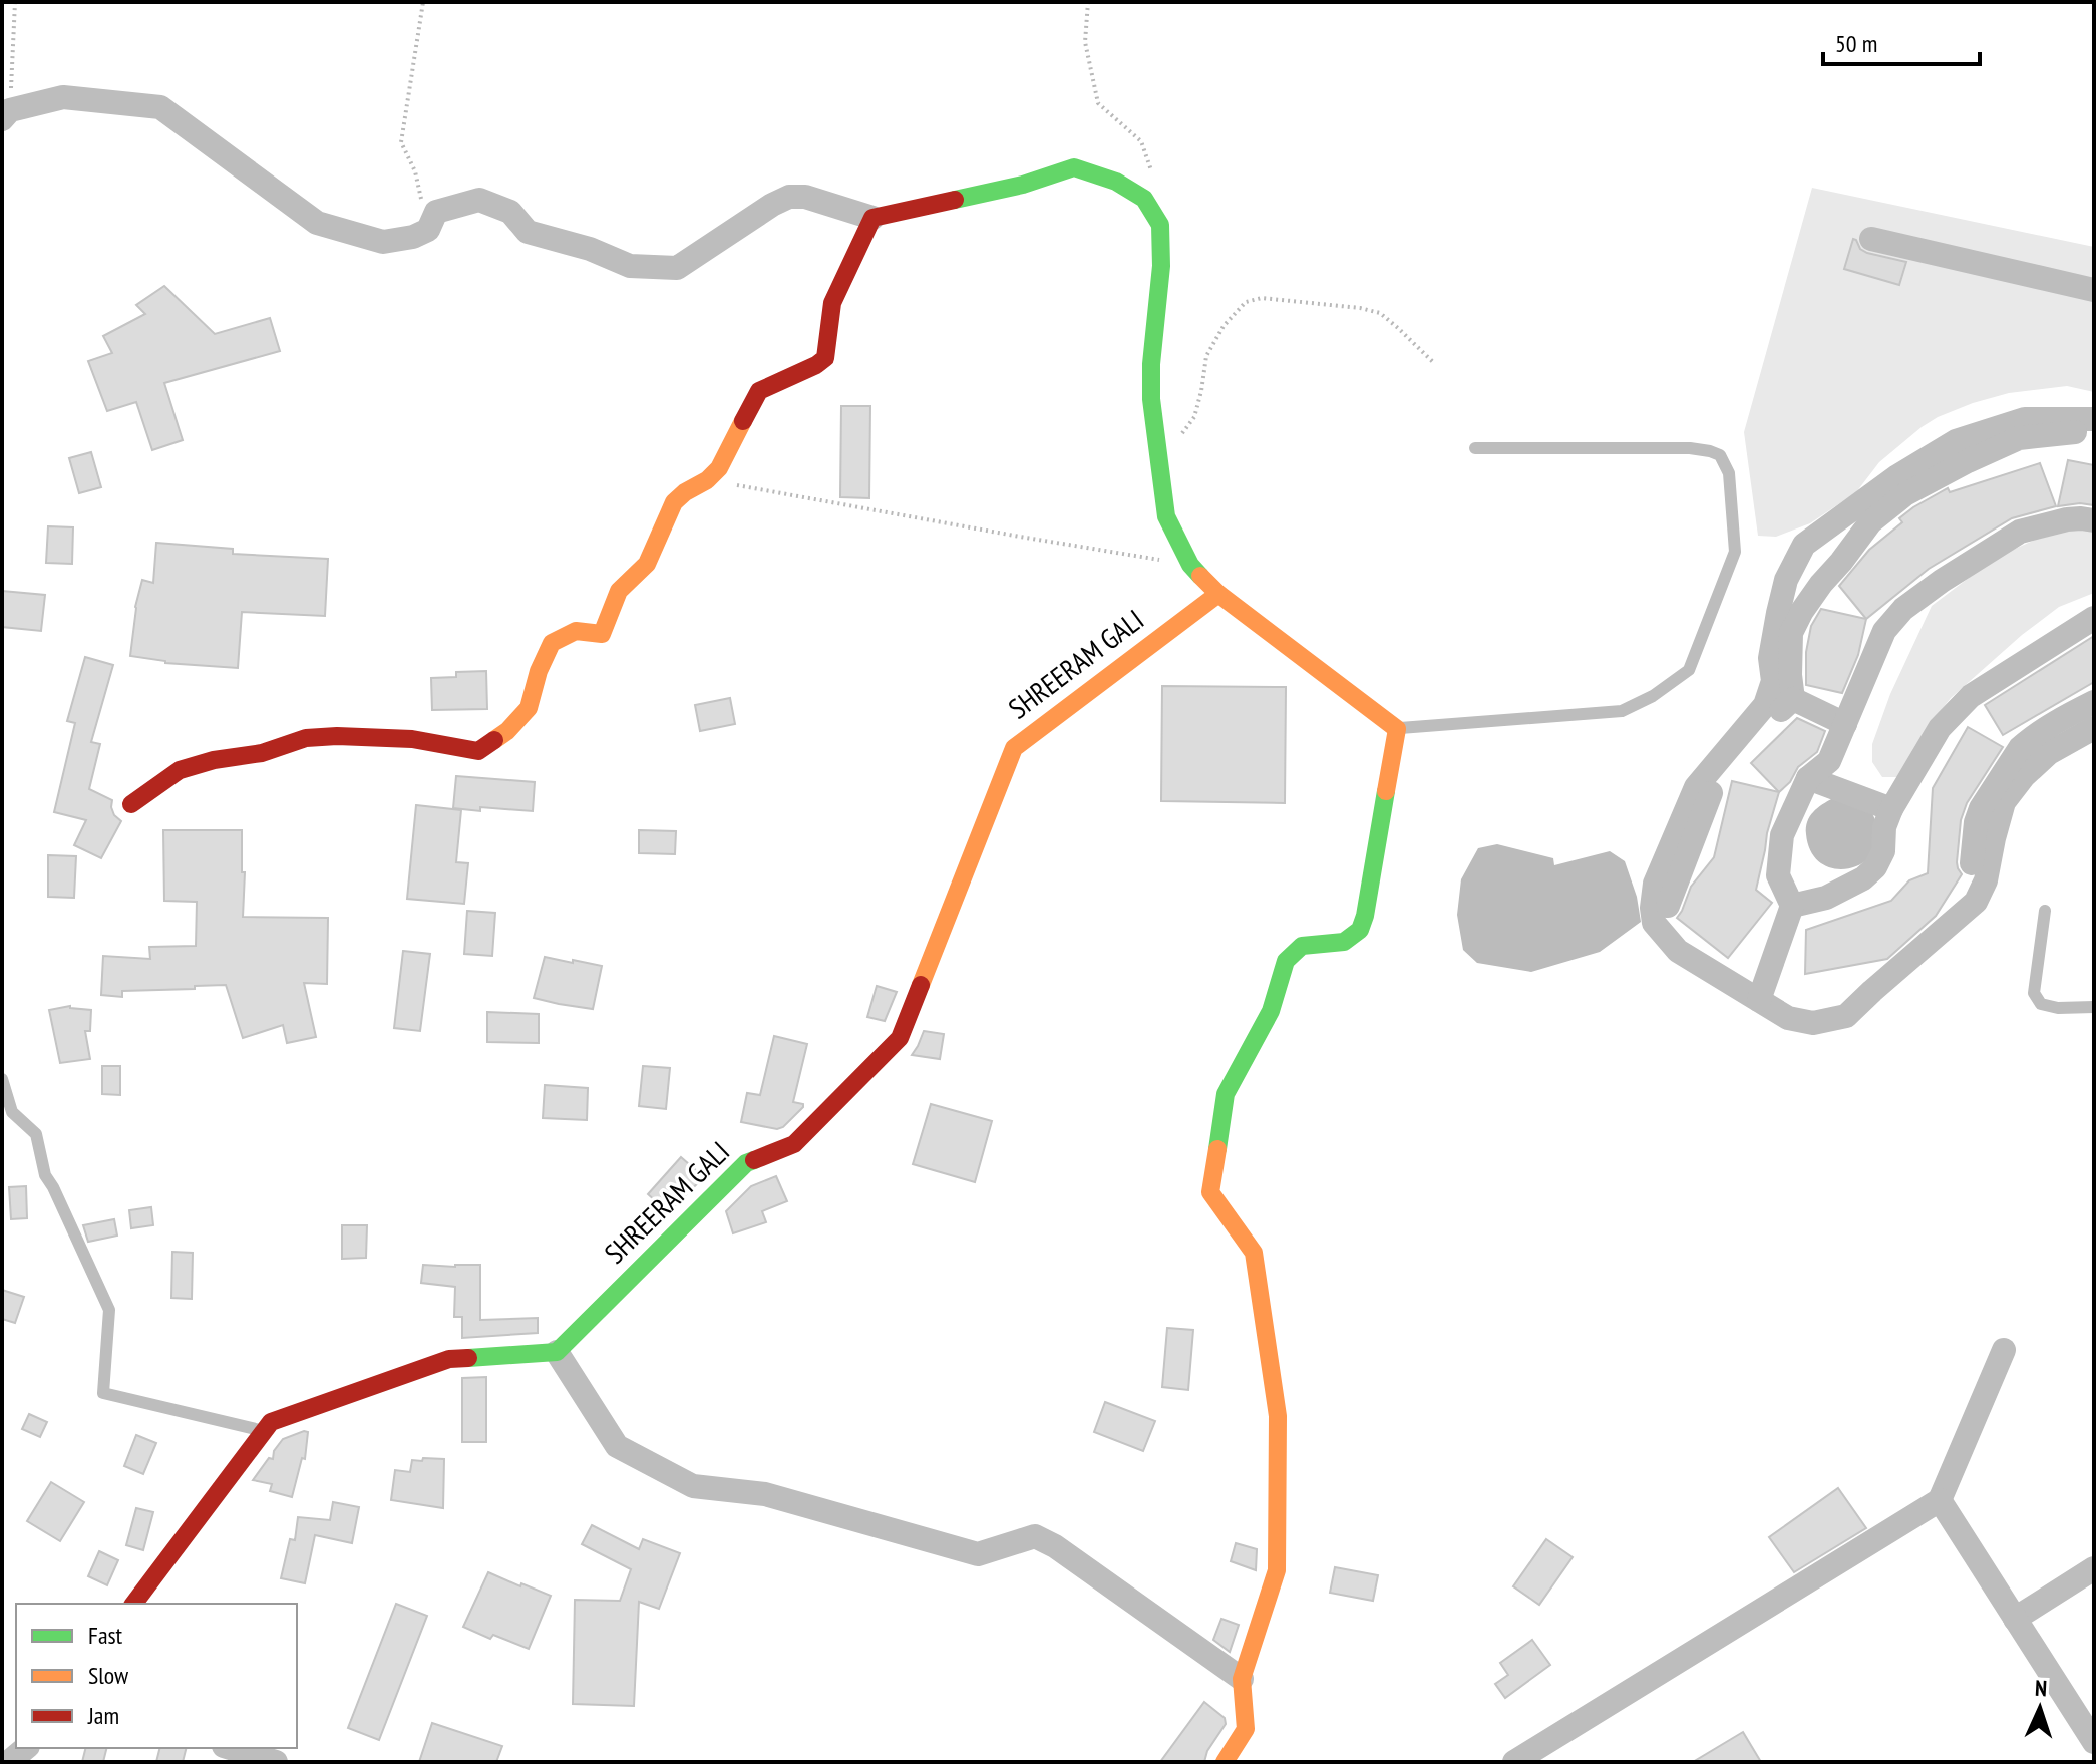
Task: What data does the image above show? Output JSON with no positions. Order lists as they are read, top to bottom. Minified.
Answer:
{"streets":{"street":["SHREERAM GALI"]},"legend":["Fast","Slow","Jam"],"scale_bar":"50 m","north":"top"}
